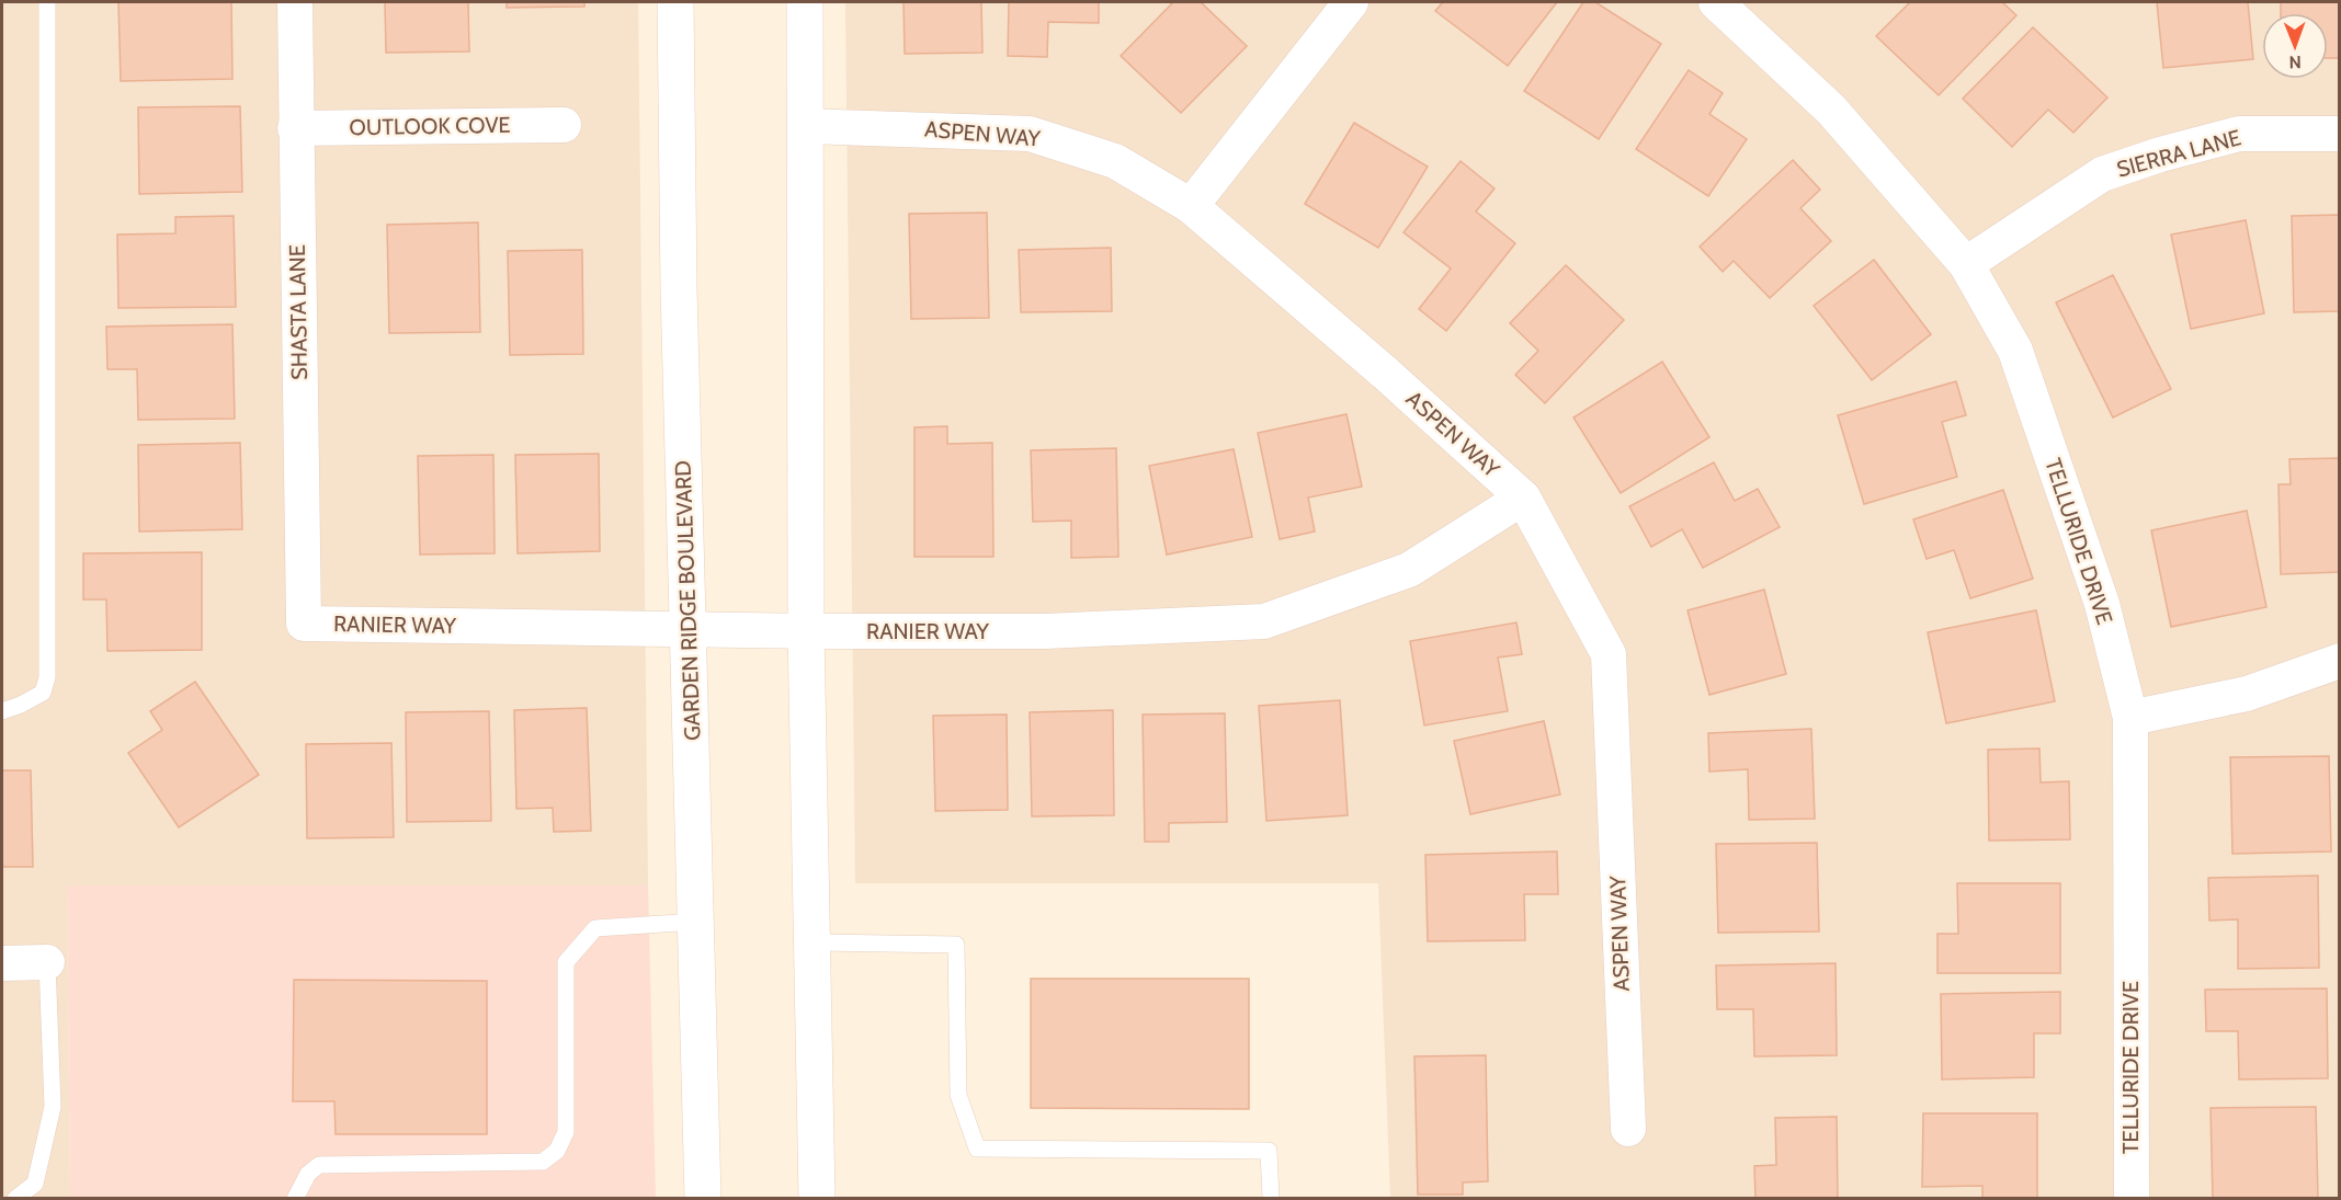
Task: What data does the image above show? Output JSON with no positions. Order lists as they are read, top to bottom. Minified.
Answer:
{"streets":{"main road":["GARDEN RIDGE BOULEVARD"],"street":["OUTLOOK COVE","ASPEN WAY","SIERRA LANE","SHASTA LANE","TELLURIDE DRIVE","RANIER WAY"]},"crossings":[["OUTLOOK COVE","SHASTA LANE"],["ASPEN WAY","RANIER WAY"],["SIERRA LANE","TELLURIDE DRIVE"],["SHASTA LANE","RANIER WAY"],["GARDEN RIDGE BOULEVARD","RANIER WAY"]],"north":"bottom"}
